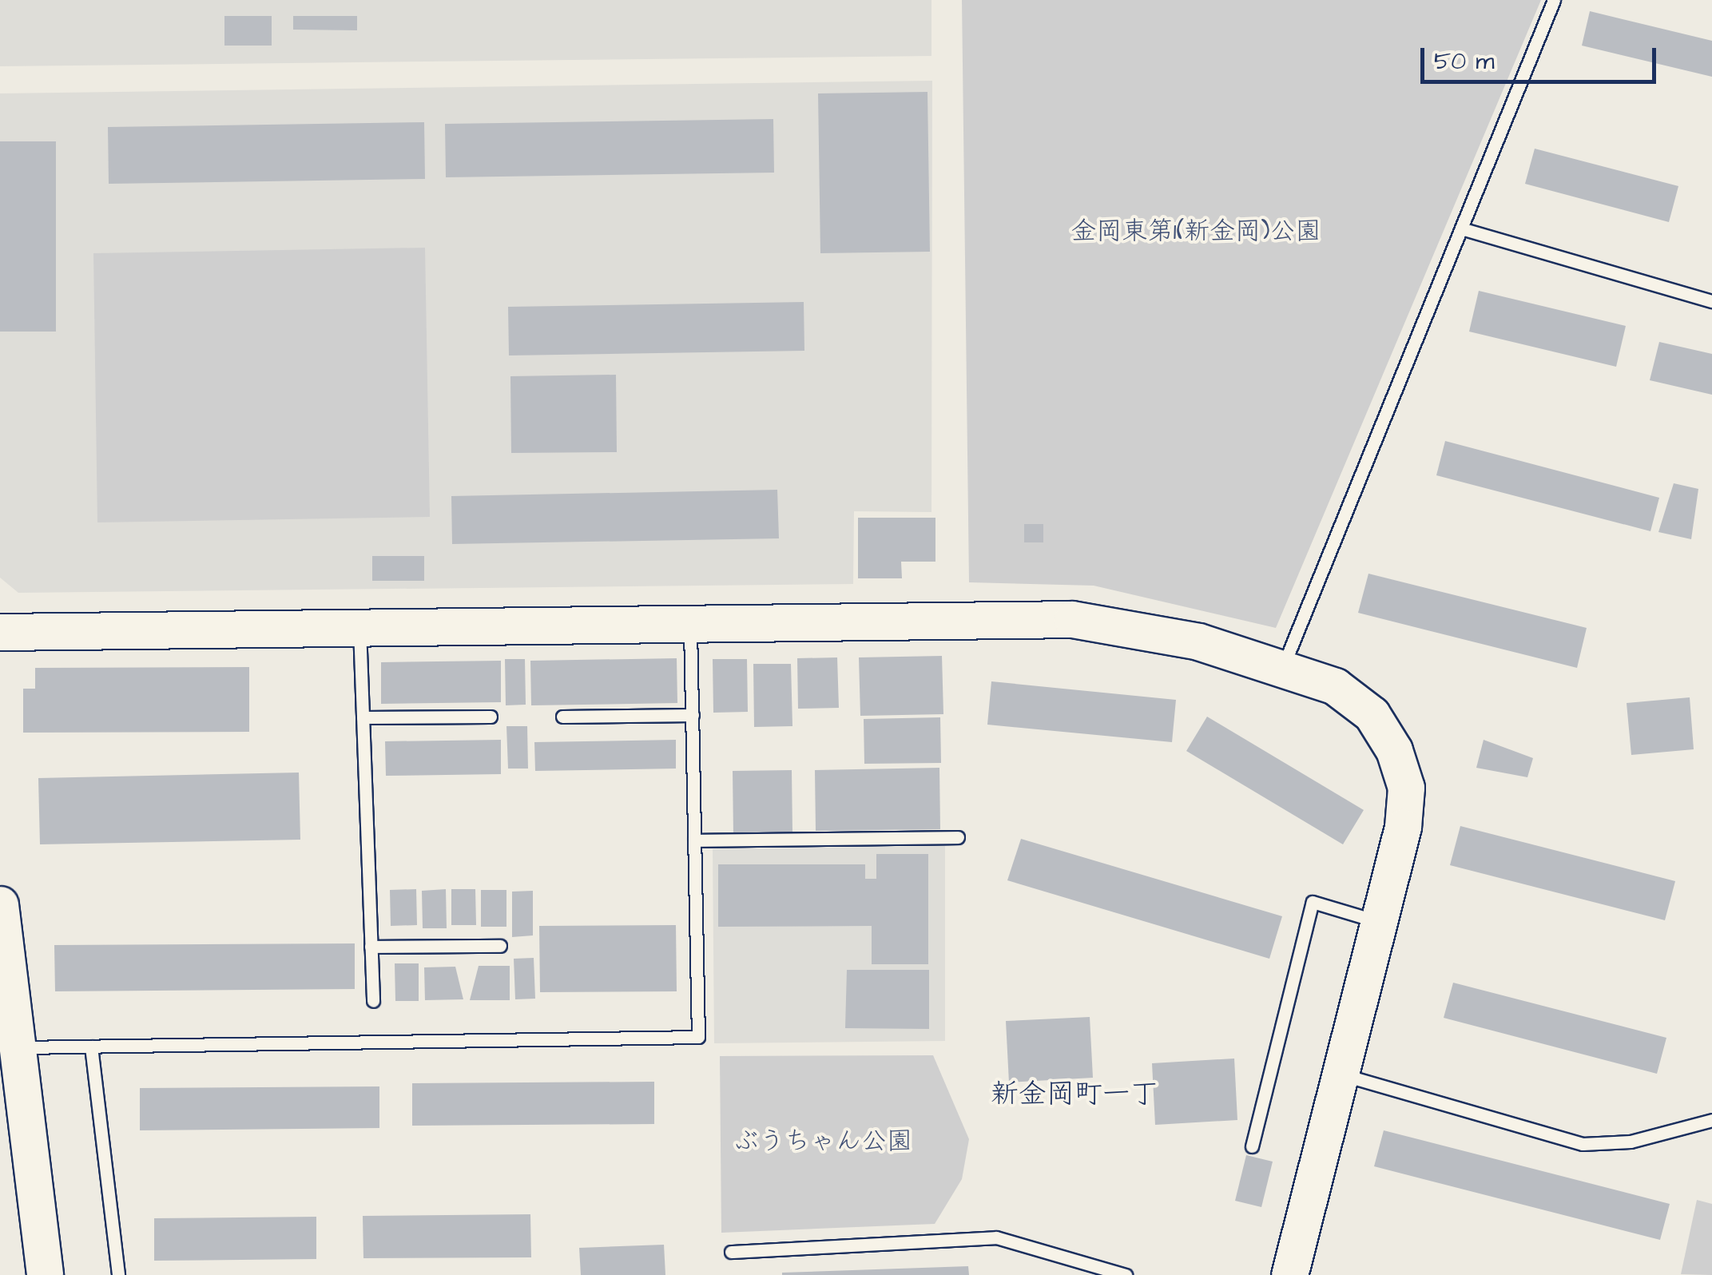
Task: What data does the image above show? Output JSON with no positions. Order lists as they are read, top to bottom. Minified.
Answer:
{"districts":["新金岡町一丁"],"parks":["金岡東第1(新金岡)公園","ぶうちゃん公園"],"scale_bar":"50 m"}
